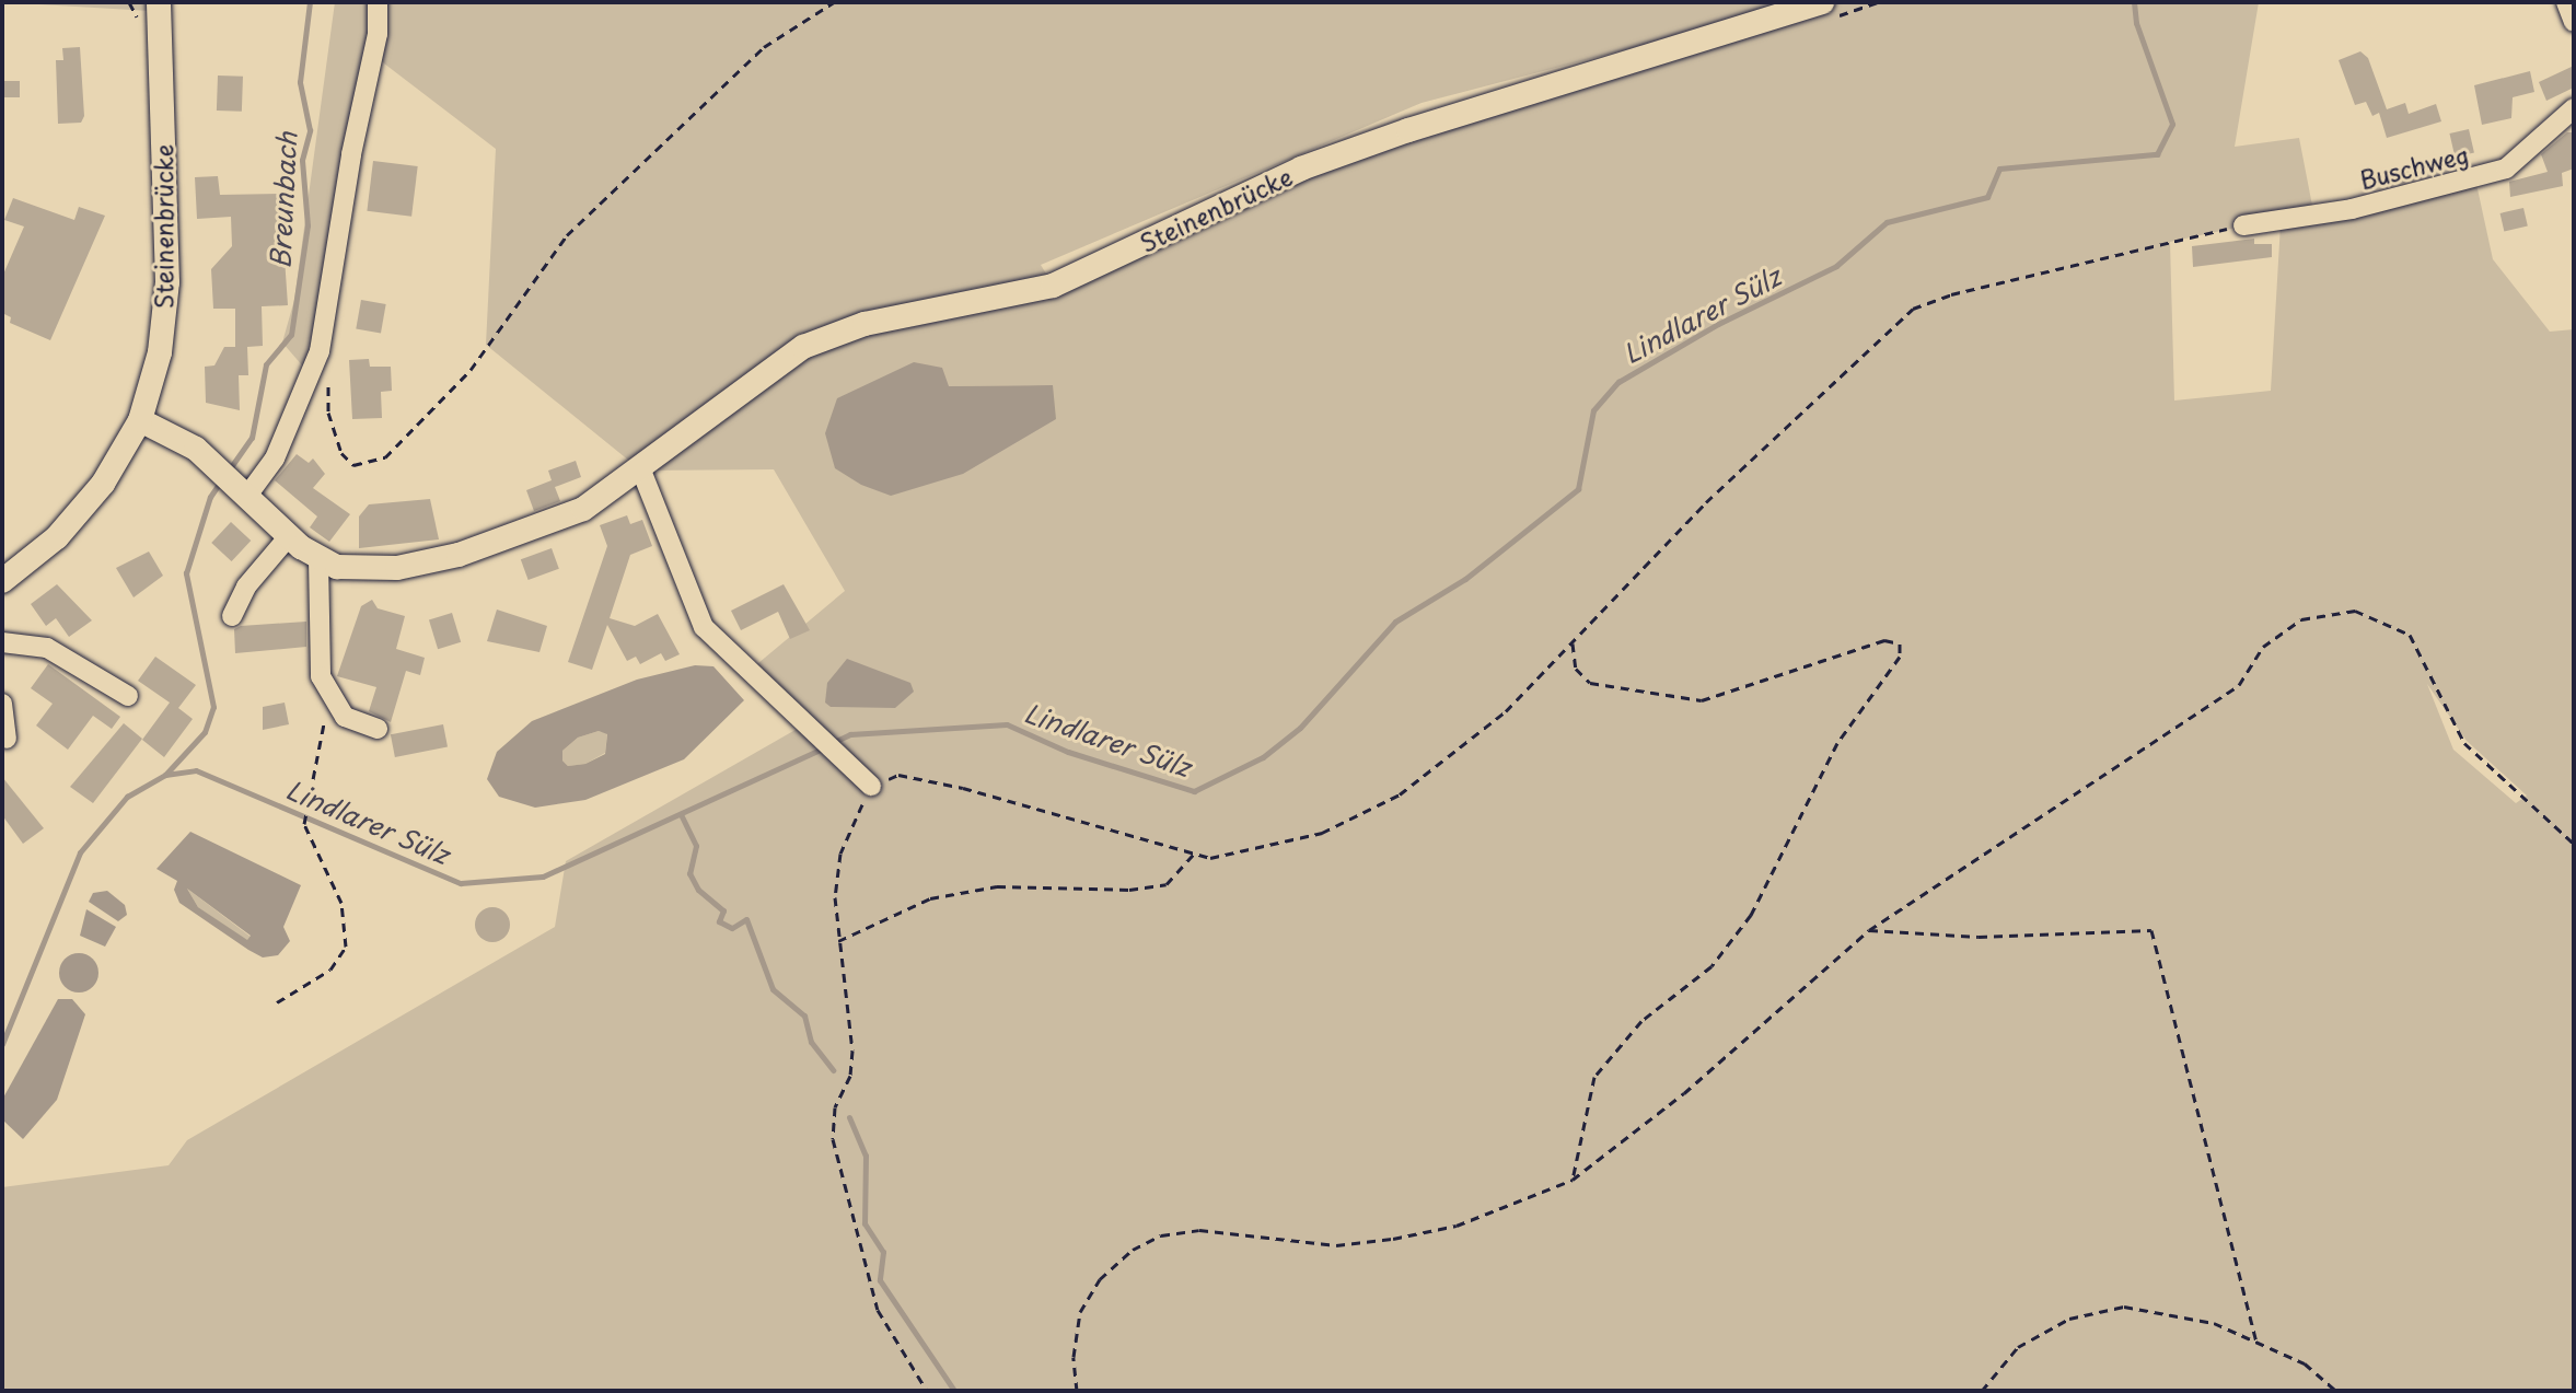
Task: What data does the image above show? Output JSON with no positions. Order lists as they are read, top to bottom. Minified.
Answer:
{"streets":{"main road":["Steinenbrücke"],"street":["Buschweg"]},"water":["Breunbach","Lindlarer Sülz"]}
